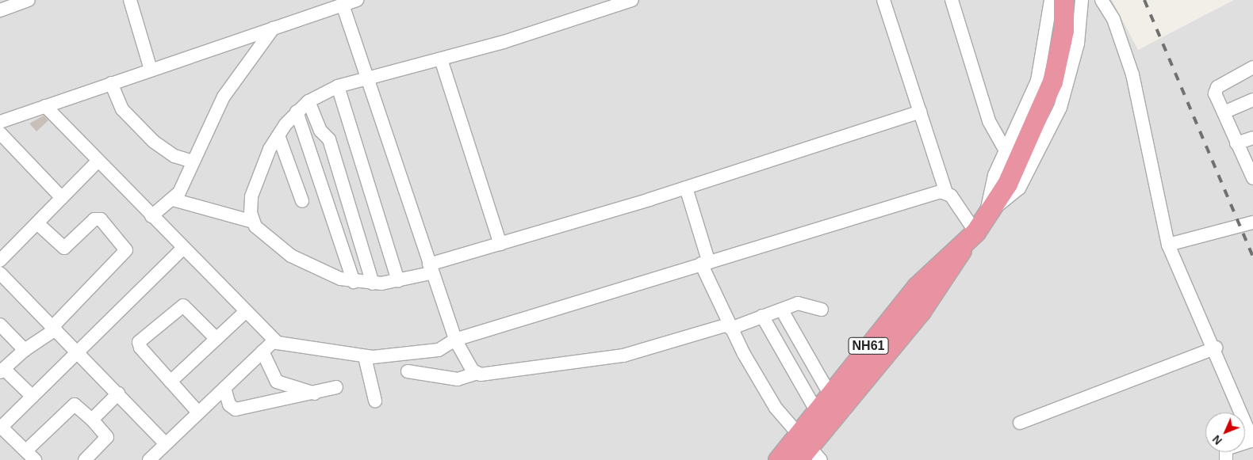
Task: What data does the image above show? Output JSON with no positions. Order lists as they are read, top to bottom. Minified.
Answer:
{"streets":{"highway":["NH61"]},"north":"bottom left"}
